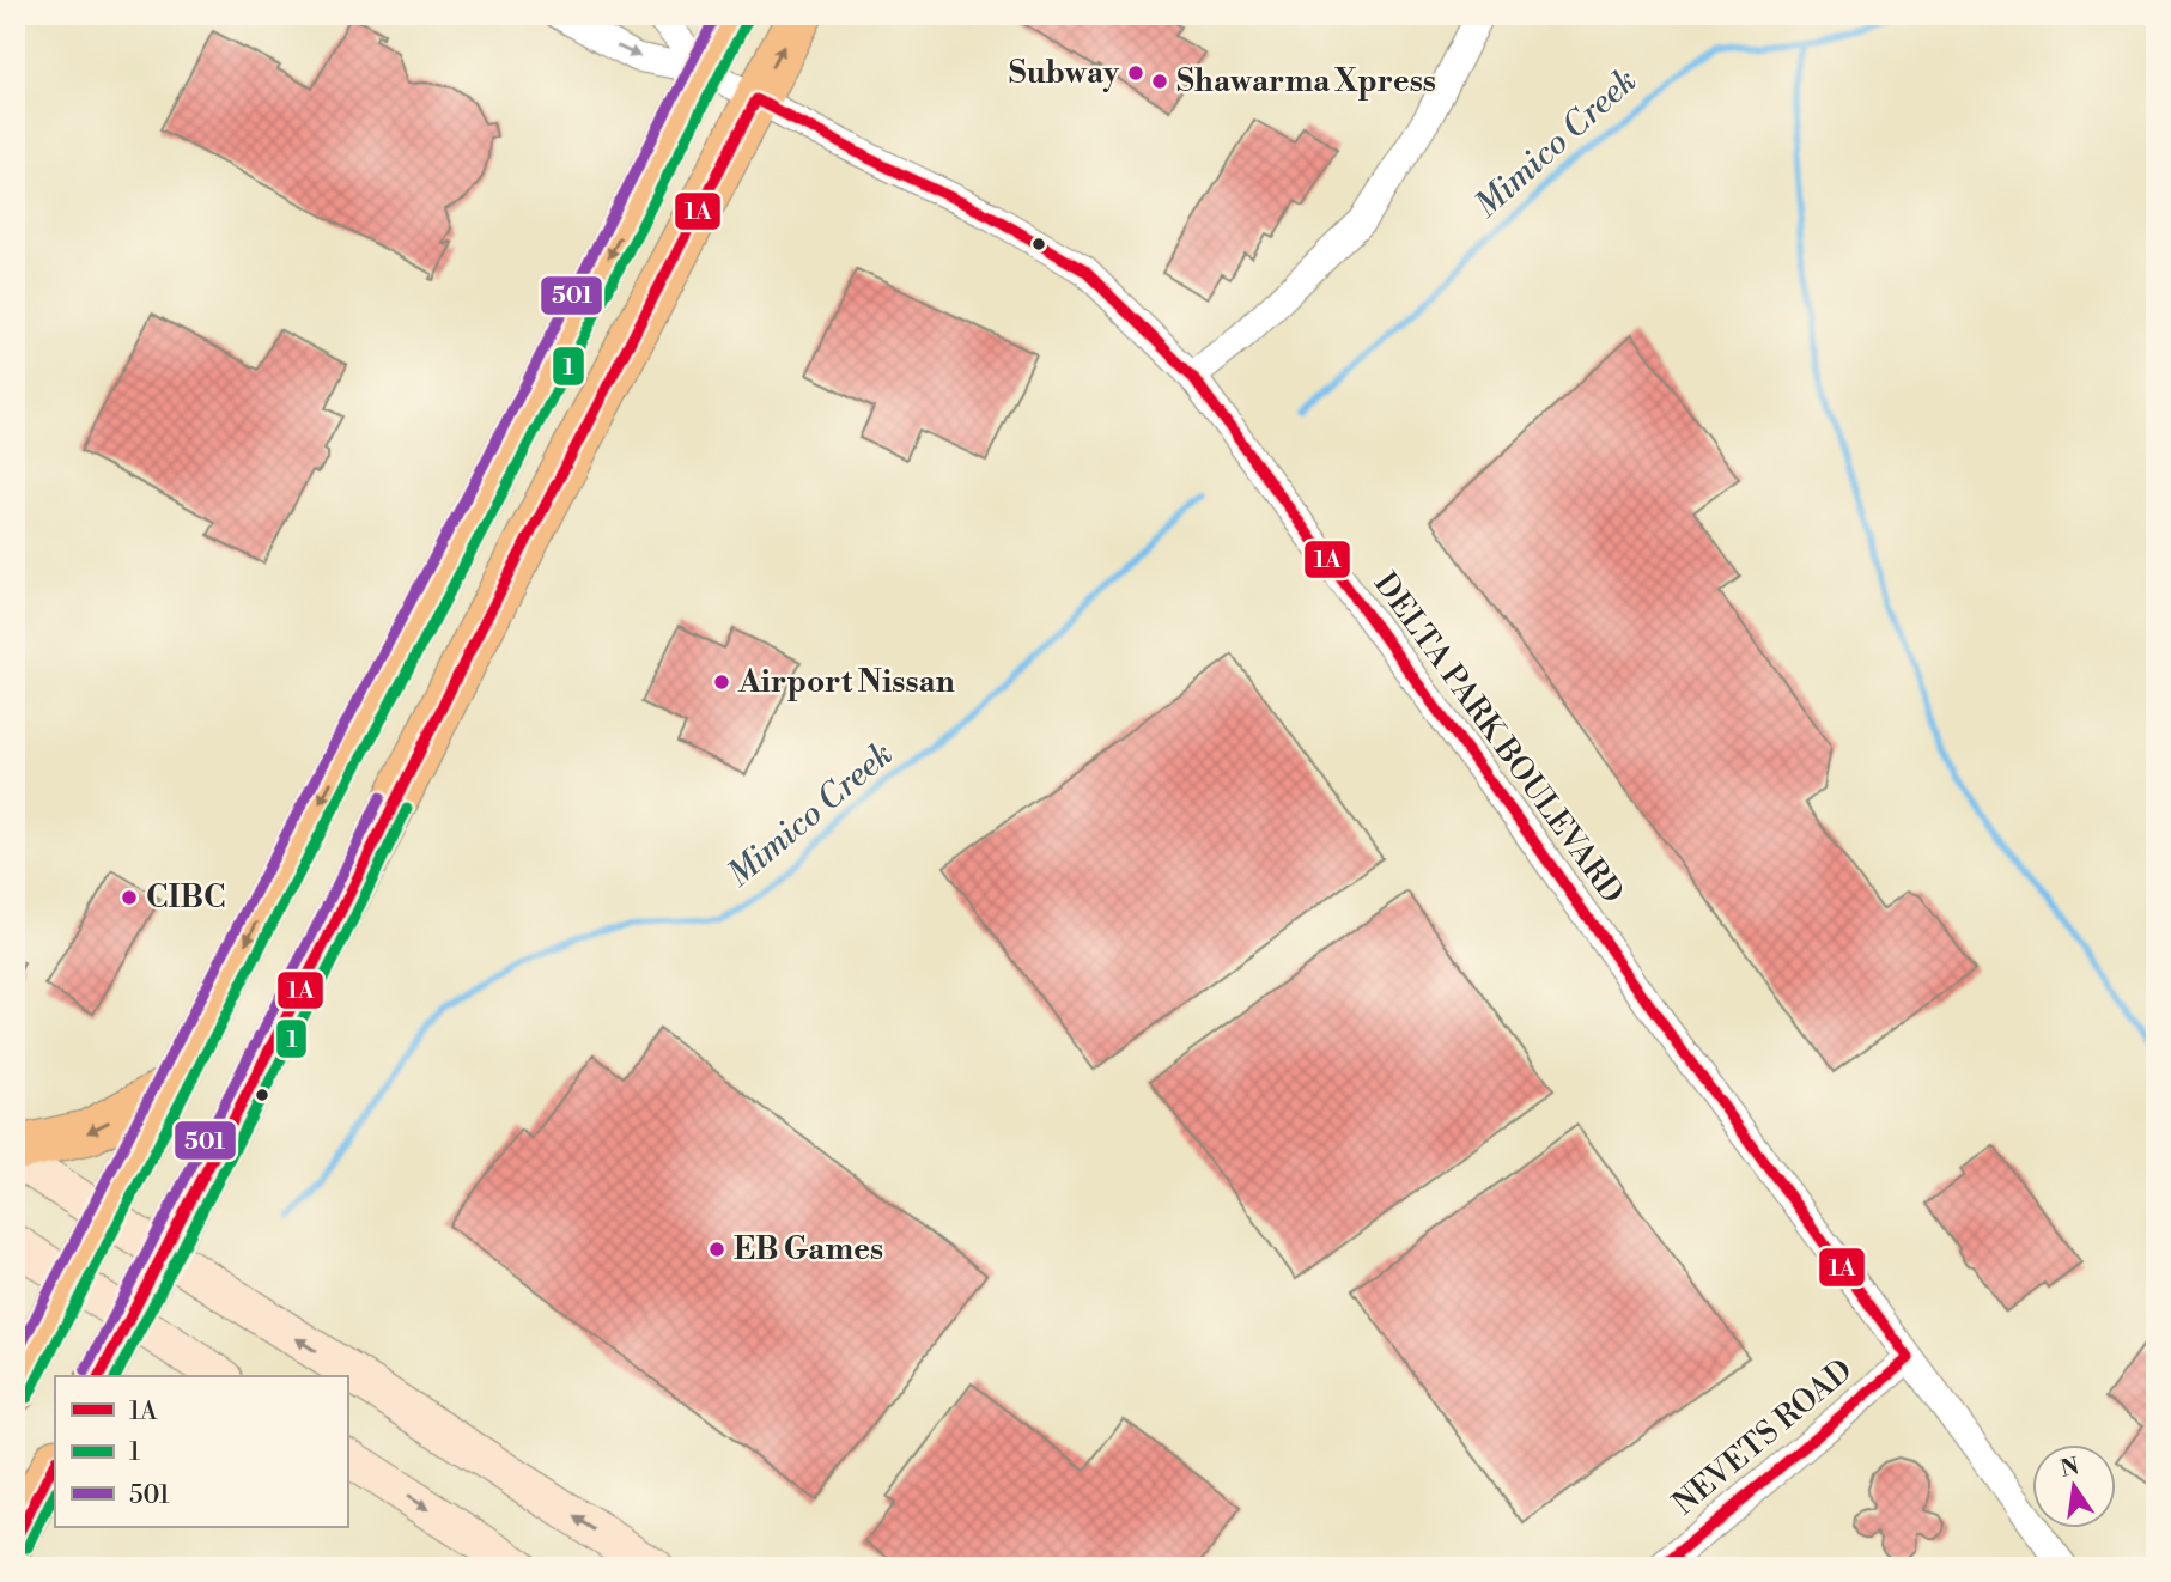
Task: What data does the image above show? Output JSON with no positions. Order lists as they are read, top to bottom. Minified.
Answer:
{"streets":{"street":["DELTA PARK BOULEVARD","NEVETS ROAD"]},"crossings":[["DELTA PARK BOULEVARD","NEVETS ROAD"]],"water":["Mimico Creek"],"places":["Subway","Shawarma Xpress","Airport Nissan","CIBC","EB Games"],"lines":["transit line 501","transit line 1","transit line 1A"],"legend":["1A","1","501"],"north":"top"}
